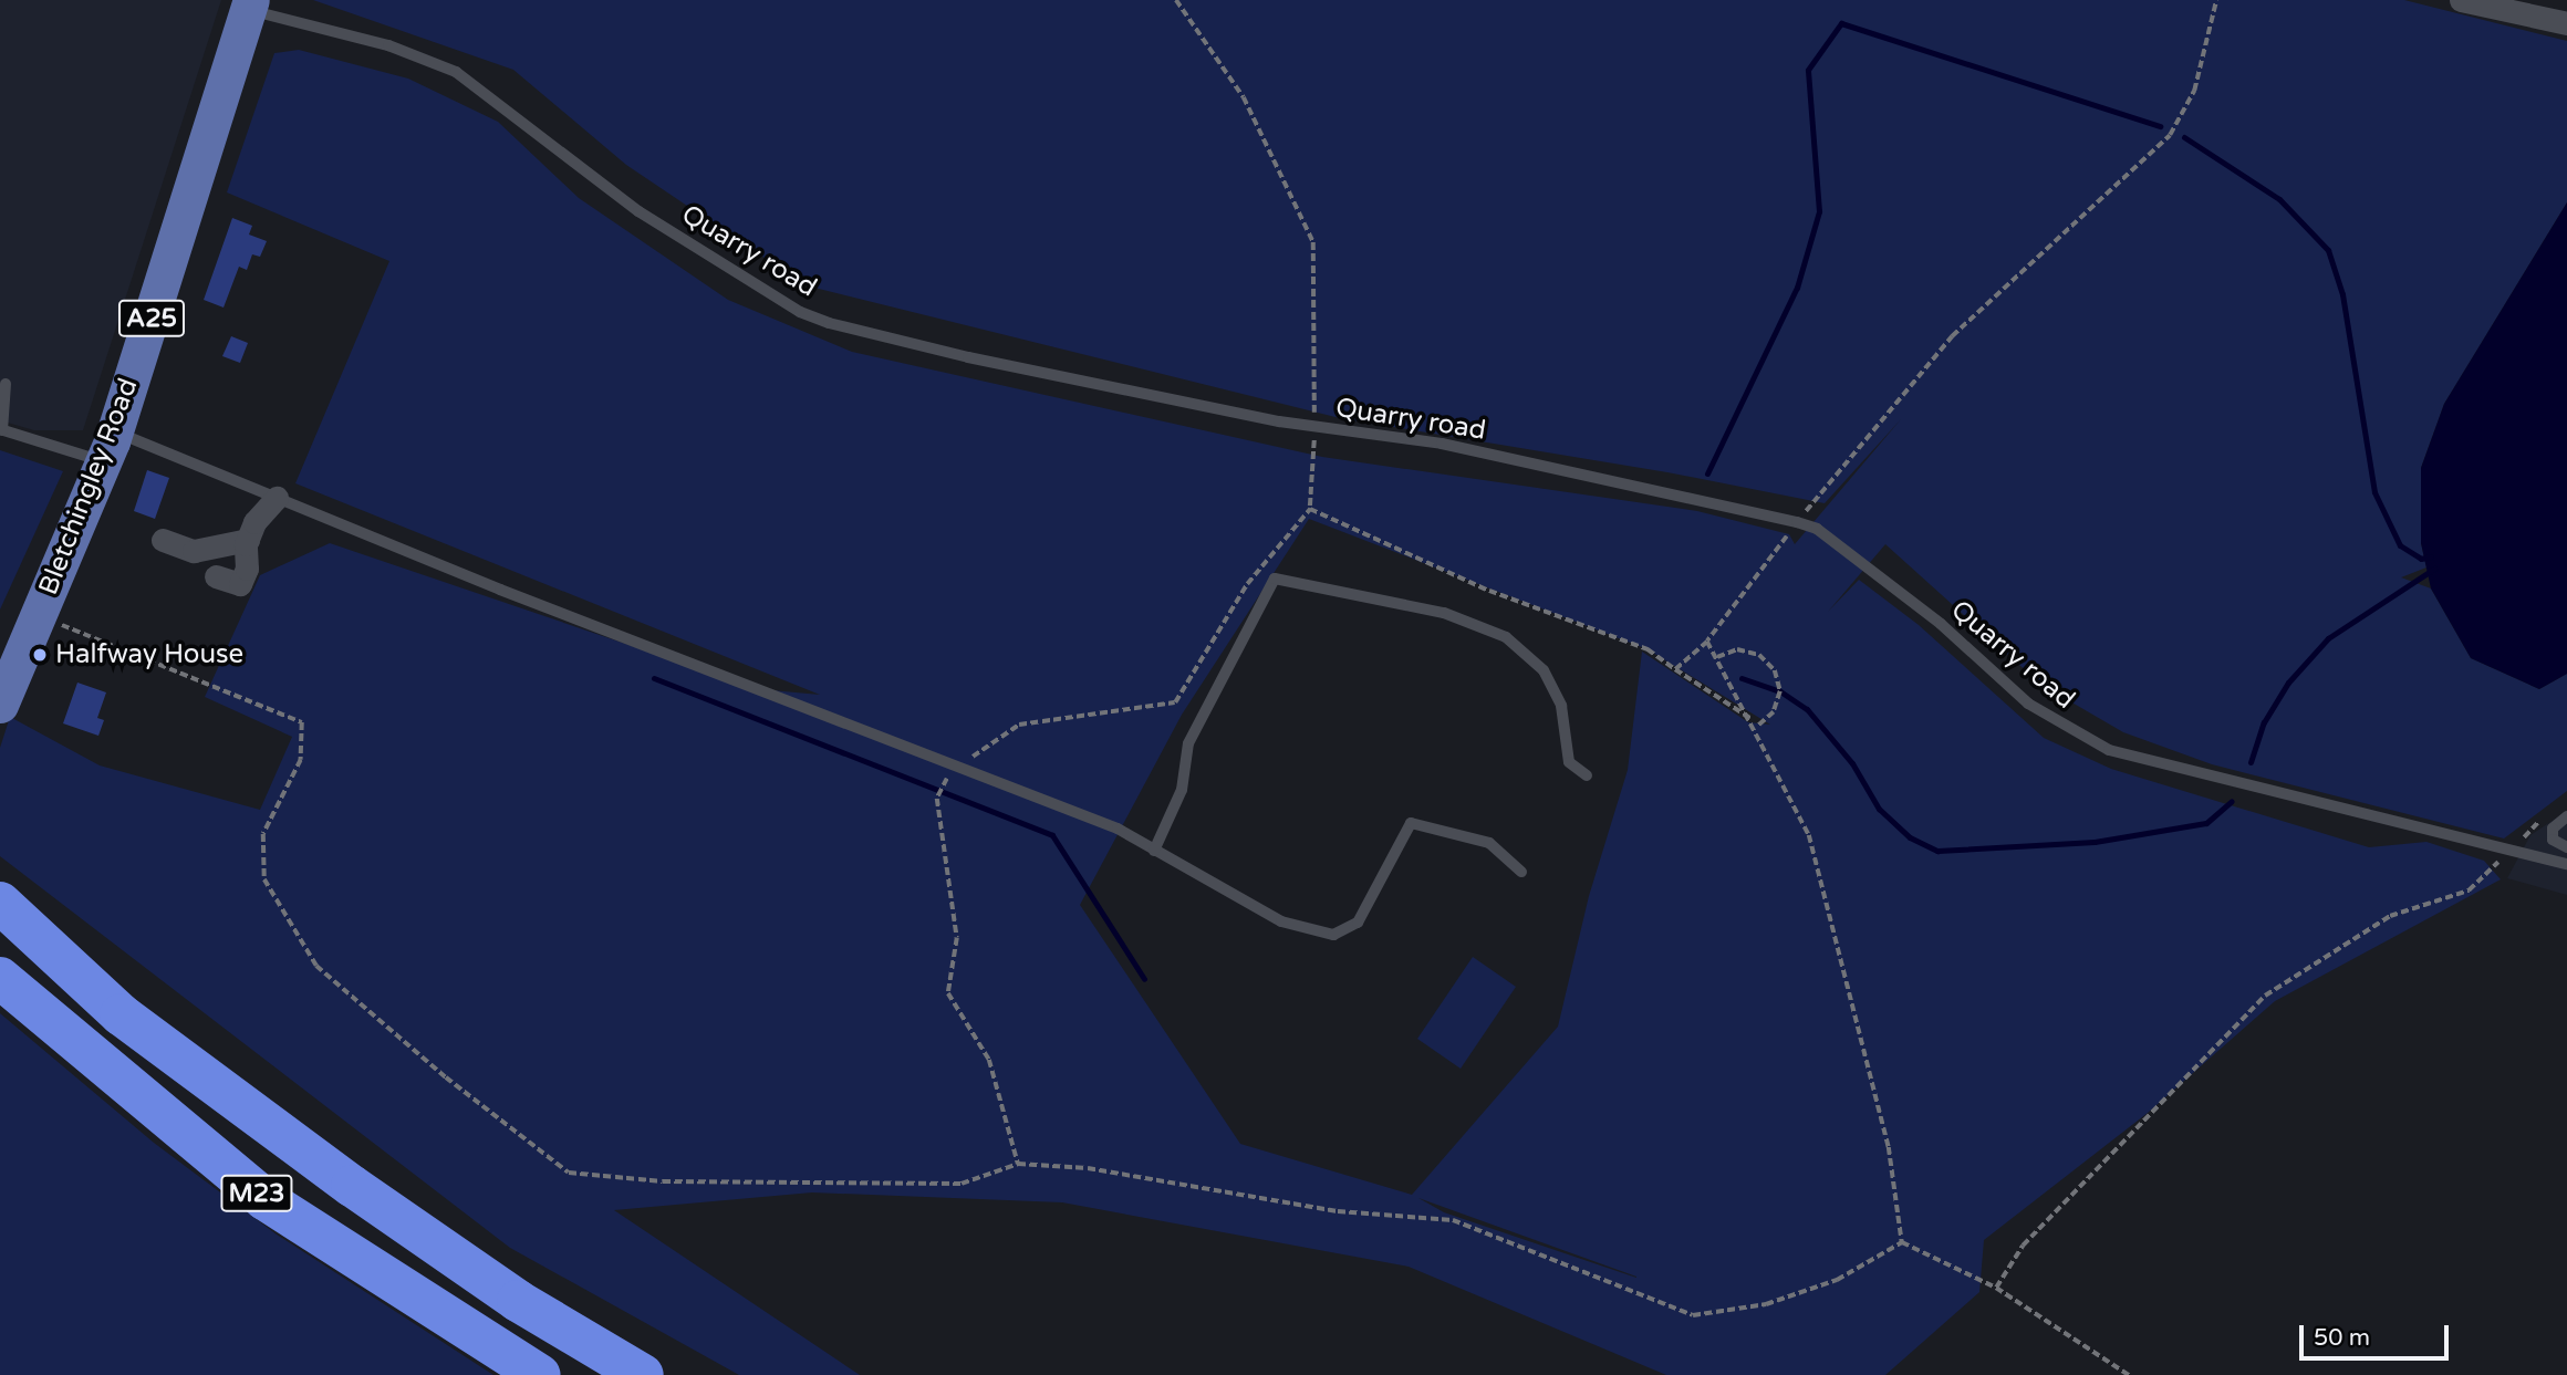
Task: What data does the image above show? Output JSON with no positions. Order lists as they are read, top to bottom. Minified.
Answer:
{"streets":{"highway":["M23"],"main road":["A25","Bletchingley Road"],"lane":["Quarry road"]},"crossings":[["Quarry road","Bletchingley Road"]],"places":["Halfway House"],"scale_bar":"50 m"}
